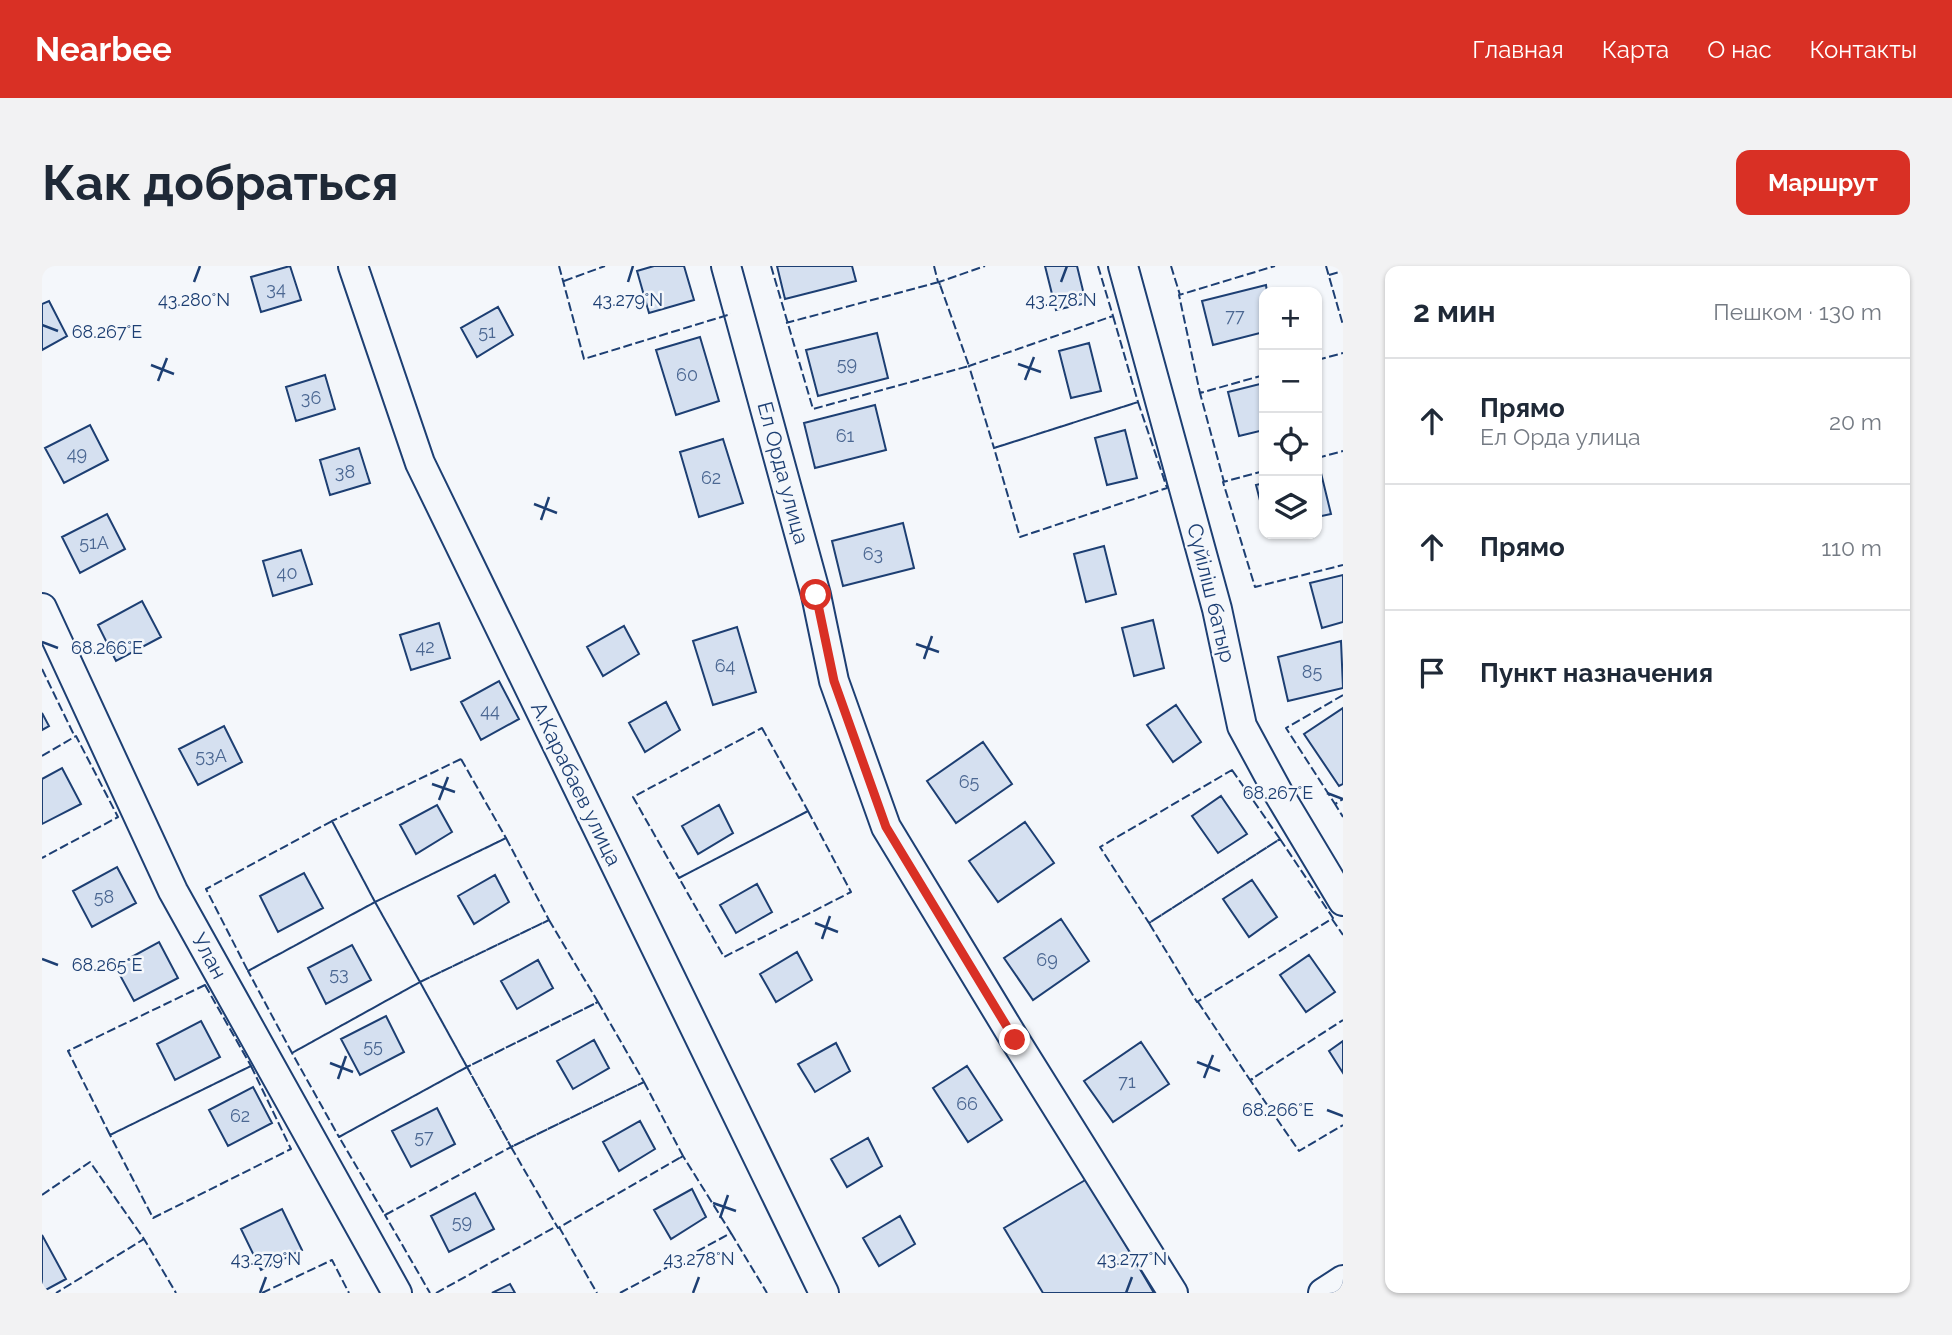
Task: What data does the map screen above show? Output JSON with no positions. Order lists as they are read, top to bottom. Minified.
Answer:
{"streets":{"street":["Ел Орда улица","Сүйіліш батыр","А.Карабаев улица","Улан"]},"house_numbers":["34","77","51","59","60","36","61","49","38","62","51А","63","40","42","64","85","44","53А","65","58","69","53","55","71","66","62","57","59"],"page":{"header":"Nearbee","nav":["Главная","Карта","О нас","Контакты"],"buttons":"Маршрут","title":"Как добраться","heading":["2 мин","Пешком · 130 m"],"map_buttons":["+","−"],"list":[["Прямо","Ел Орда улица","20 m"],["Прямо","110 m"],"Пункт назначения"]},"coordinates":["43.280°N","43.279°N","43.278°N","68.267°E","68.266°E","68.265°E","43.277°N"]}
